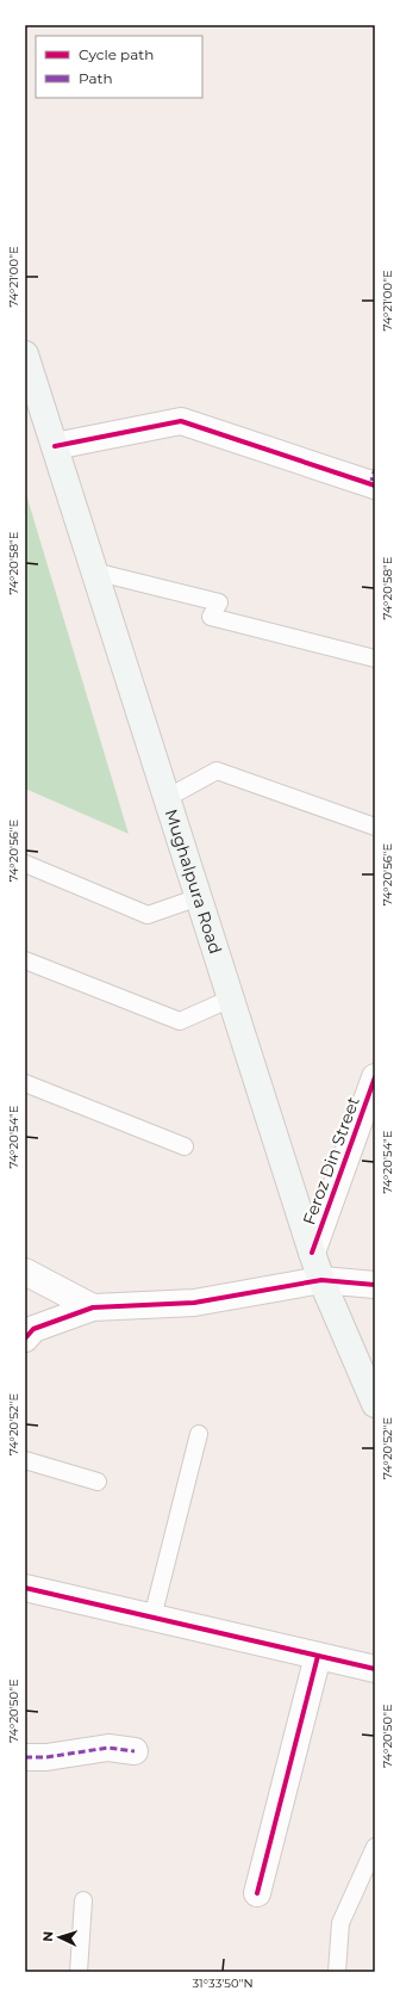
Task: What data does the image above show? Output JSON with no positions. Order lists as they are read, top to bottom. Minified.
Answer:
{"streets":{"main road":["Mughalpura Road"],"street":["Feroz Din Street"]},"crossings":[["Mughalpura Road","Feroz Din Street"]],"legend":["Cycle path","Path"],"north":"left","coordinates":["74°21'00\"E","74°20'58\"E","74°20'56\"E","74°20'54\"E","74°20'52\"E","74°20'50\"E","31°33'50\"N"]}
